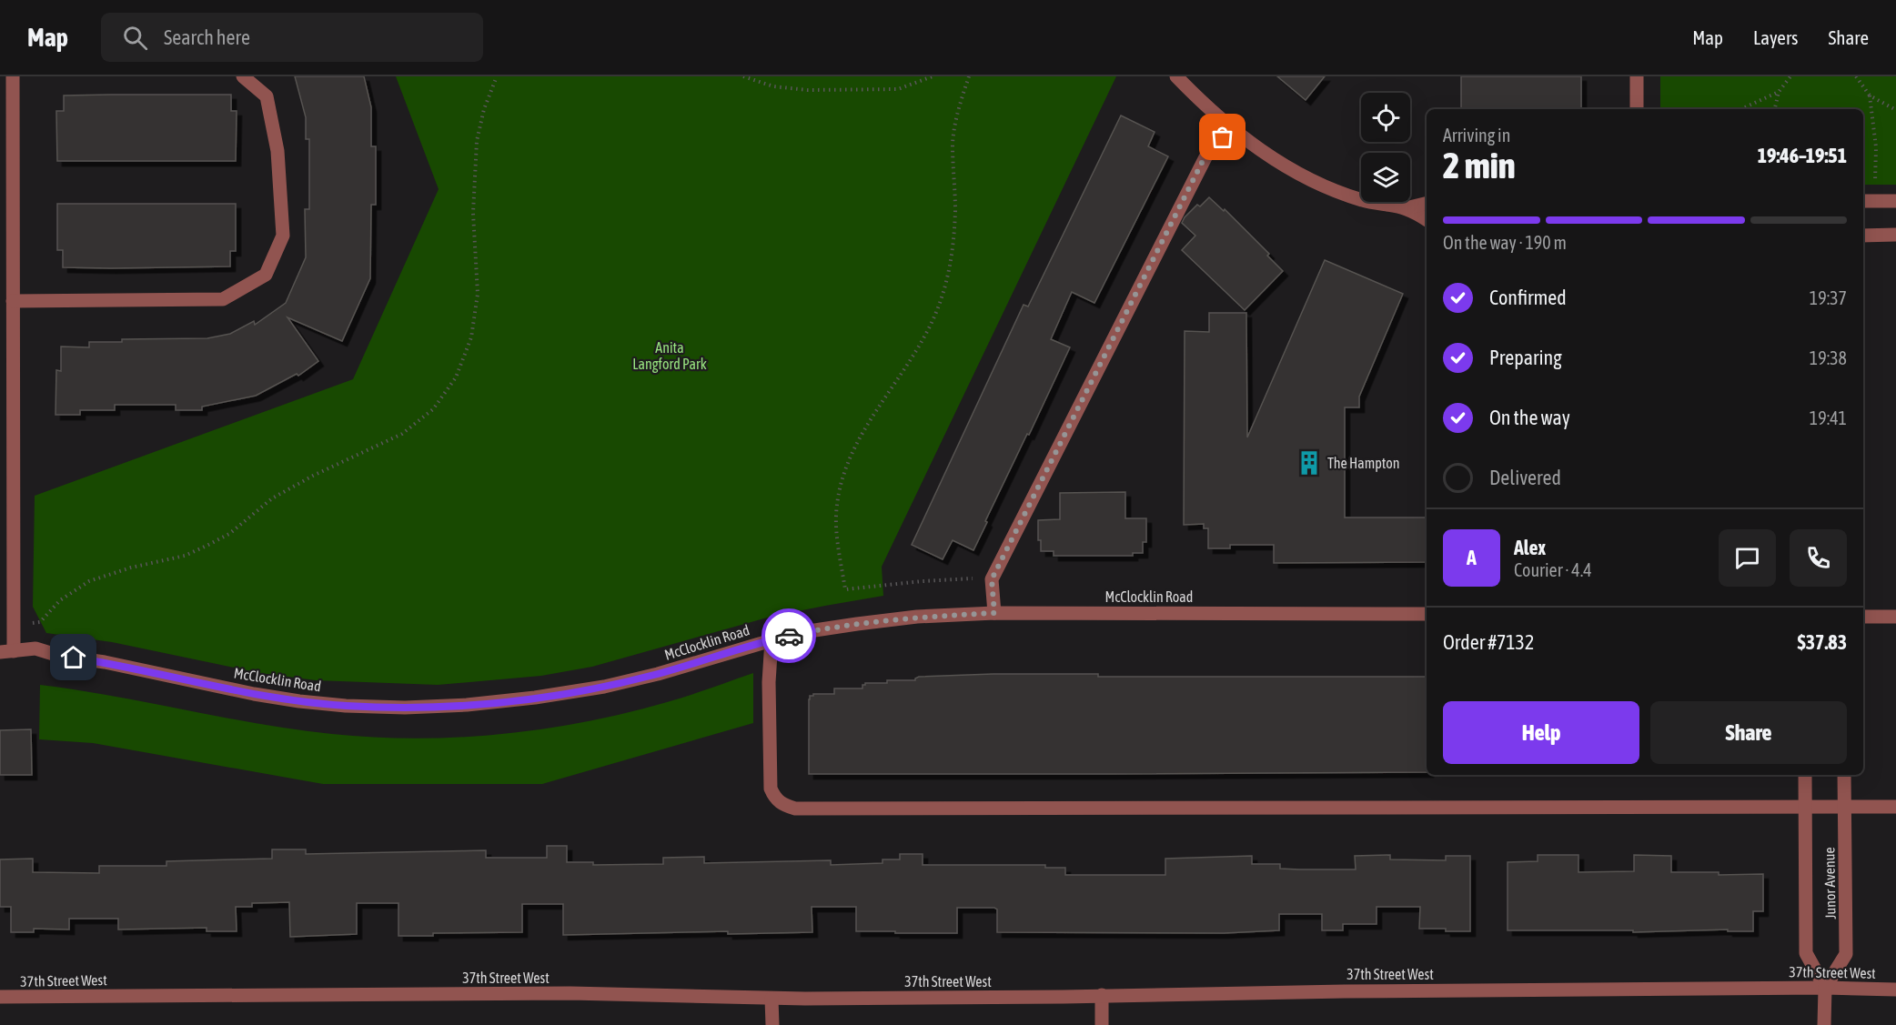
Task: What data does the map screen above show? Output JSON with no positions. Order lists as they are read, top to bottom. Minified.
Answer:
{"streets":{"street":["McClocklin Road","Junor Avenue","37th Street West"]},"crossings":[["Junor Avenue","37th Street West"]],"parks":["Anita Langford Park"],"places":{"building":["The Hampton"]},"page":{"header":"Map","search":"Search here","nav":["Map","Layers","Share"],"heading":["2 min","Arriving in","19:46–19:51"],"panel":["Alex","Courier · 4.4","Order #7132","$37.83"],"bar":"On the way · 190 m","list":[["Confirmed","19:37"],["Preparing","19:38"],["On the way","19:41"],"Delivered"],"round":"A","buttons":["Help","Share"]}}
